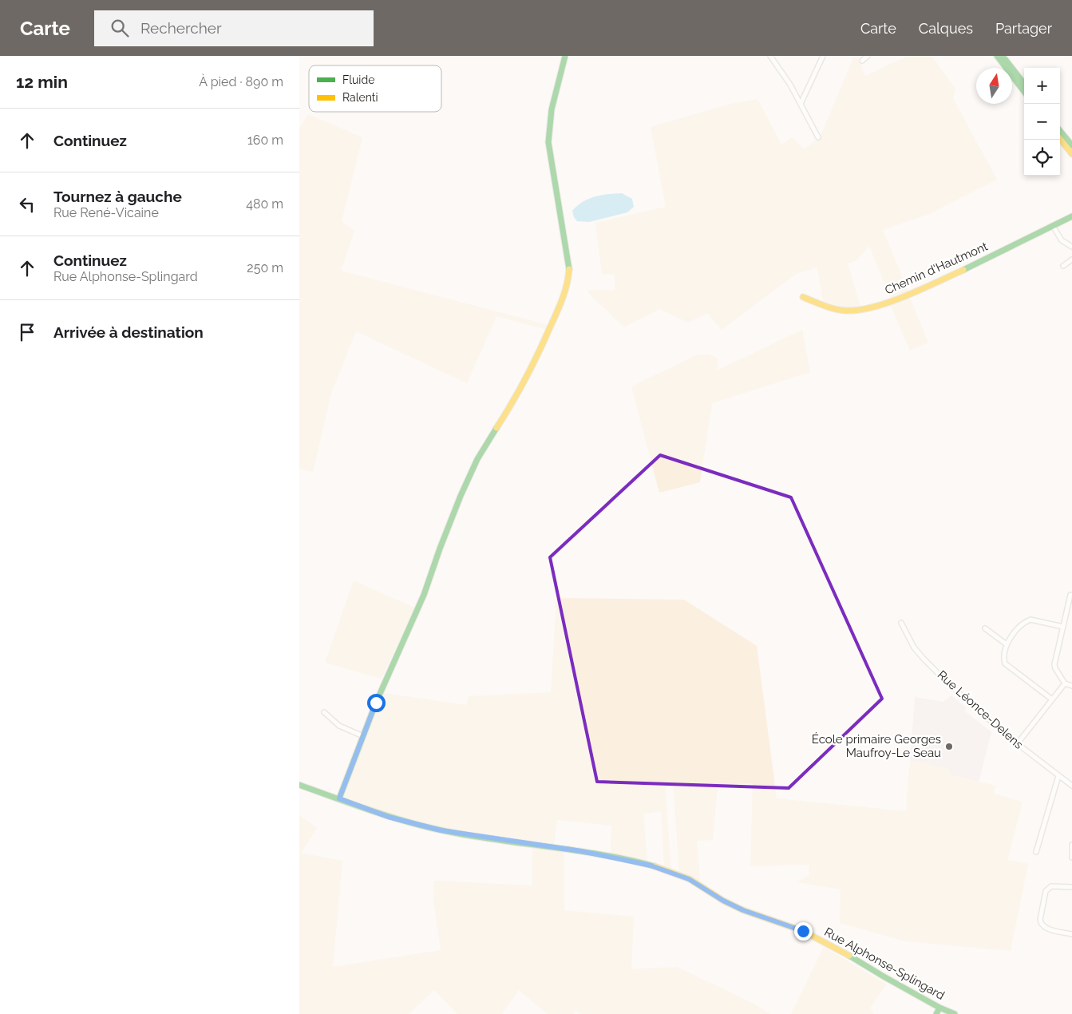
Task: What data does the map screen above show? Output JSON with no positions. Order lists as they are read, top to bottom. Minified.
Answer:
{"streets":{"street":["Chemin d'Hautmont","Rue Léonce-Delens","Rue Alphonse-Splingard"]},"places":["École primaire Georges Maufroy-Le Seau"],"legend":["Fluide","Ralenti"],"north":"top","page":{"header":"Carte","search":"Rechercher","nav":["Carte","Calques","Partager"],"heading":["12 min","À pied · 890 m"],"map_buttons":["+","−"],"list":[["Continuez","160 m"],["Tournez à gauche","Rue René-Vicaine","480 m"],["Continuez","Rue Alphonse-Splingard","250 m"],"Arrivée à destination"]}}
